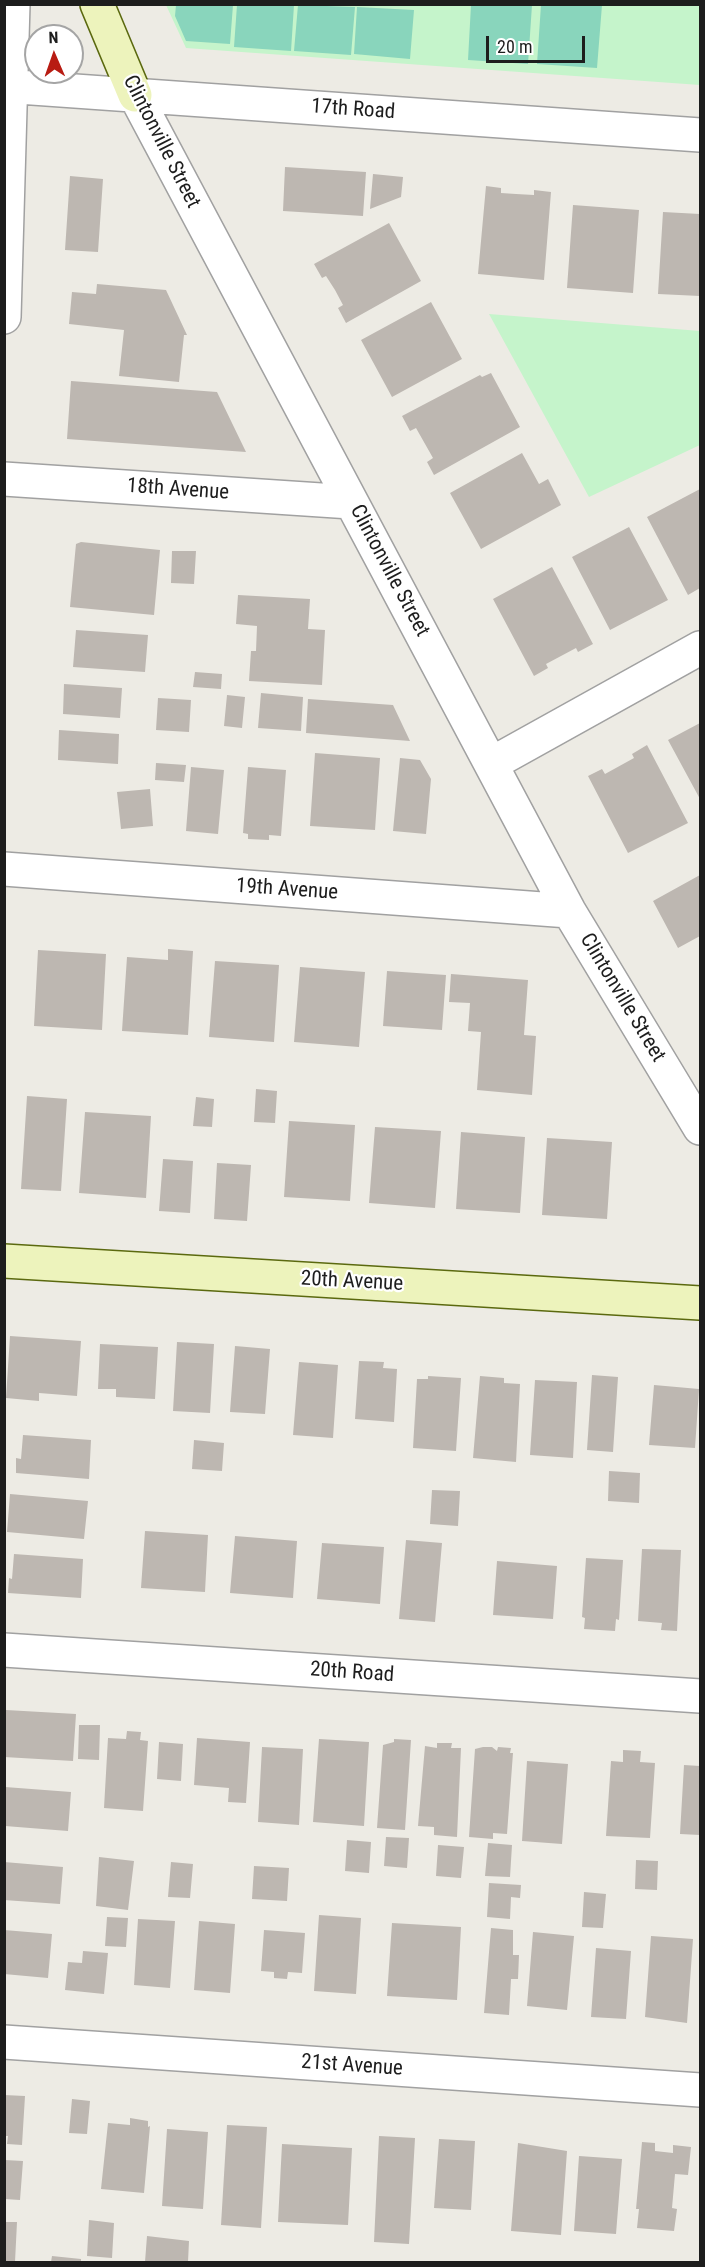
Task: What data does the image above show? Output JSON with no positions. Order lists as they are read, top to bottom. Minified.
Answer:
{"streets":{"street":["17th Road","Clintonville Street","18th Avenue","19th Avenue","20th Avenue","20th Road","21st Avenue"]},"crossings":[["17th Road","Clintonville Street"],["Clintonville Street","18th Avenue"],["Clintonville Street","19th Avenue"]],"scale_bar":"20 m","north":"top"}
